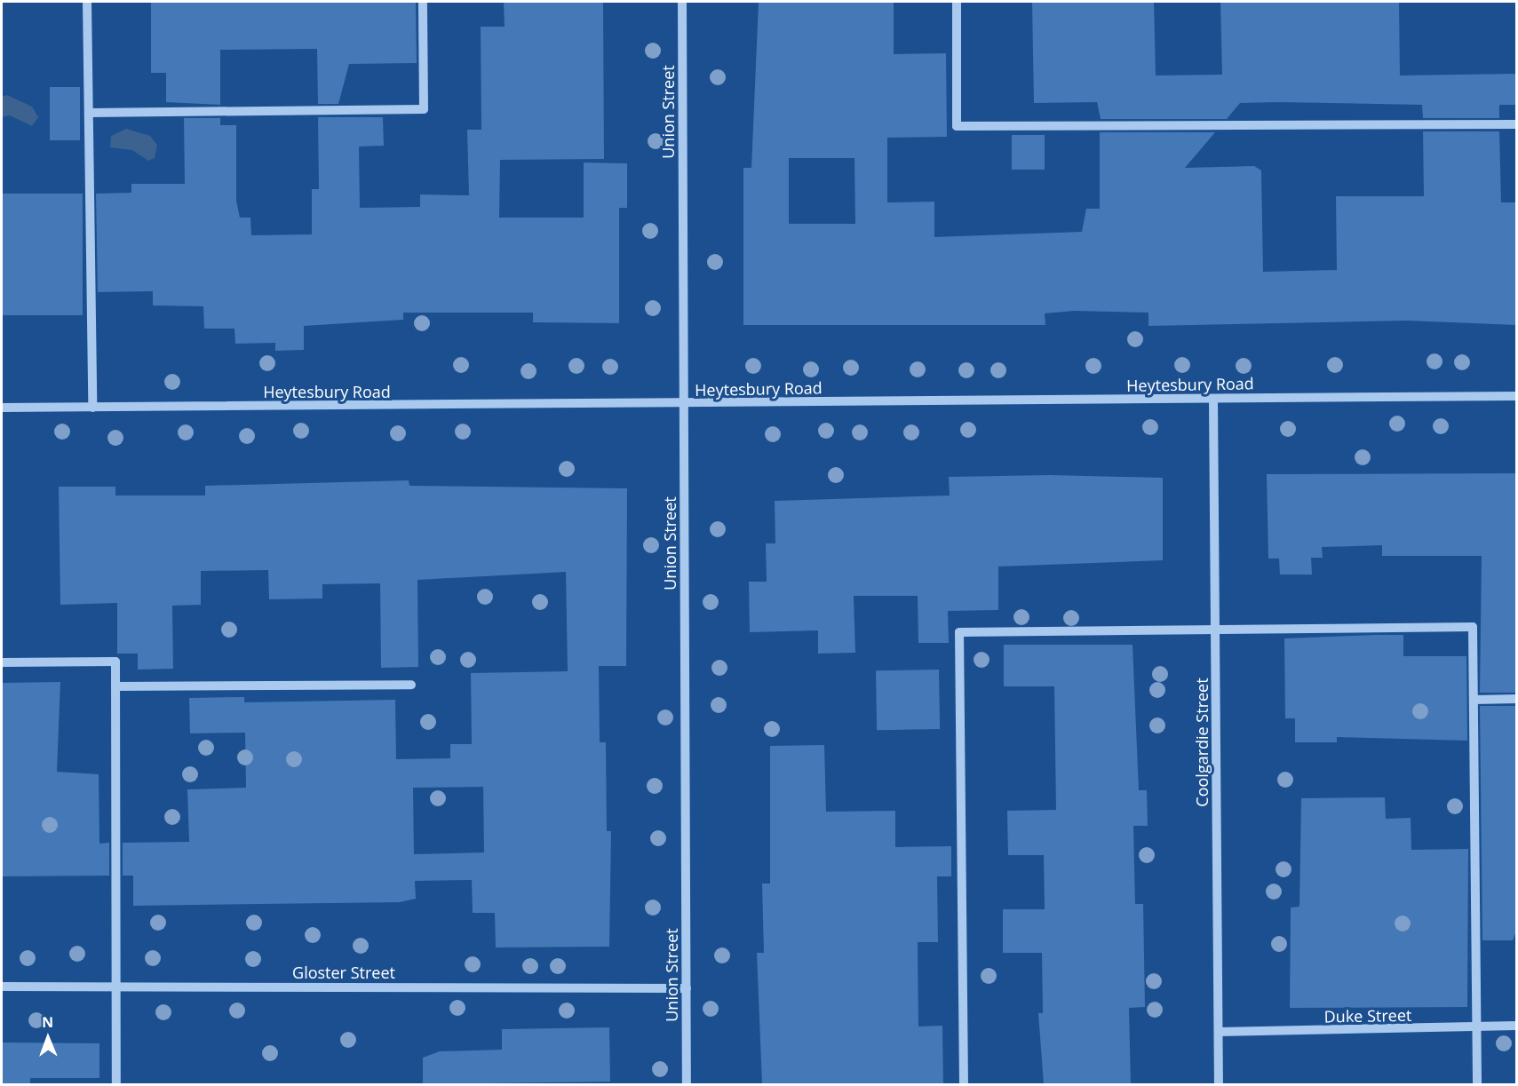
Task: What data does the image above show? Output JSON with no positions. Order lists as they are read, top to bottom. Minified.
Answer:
{"streets":{"street":["Union Street","Heytesbury Road","Coolgardie Street","Gloster Street","Duke Street"]},"crossings":[["Union Street","Heytesbury Road"],["Union Street","Gloster Street"],["Heytesbury Road","Coolgardie Street"],["Coolgardie Street","Duke Street"]],"north":"top"}
